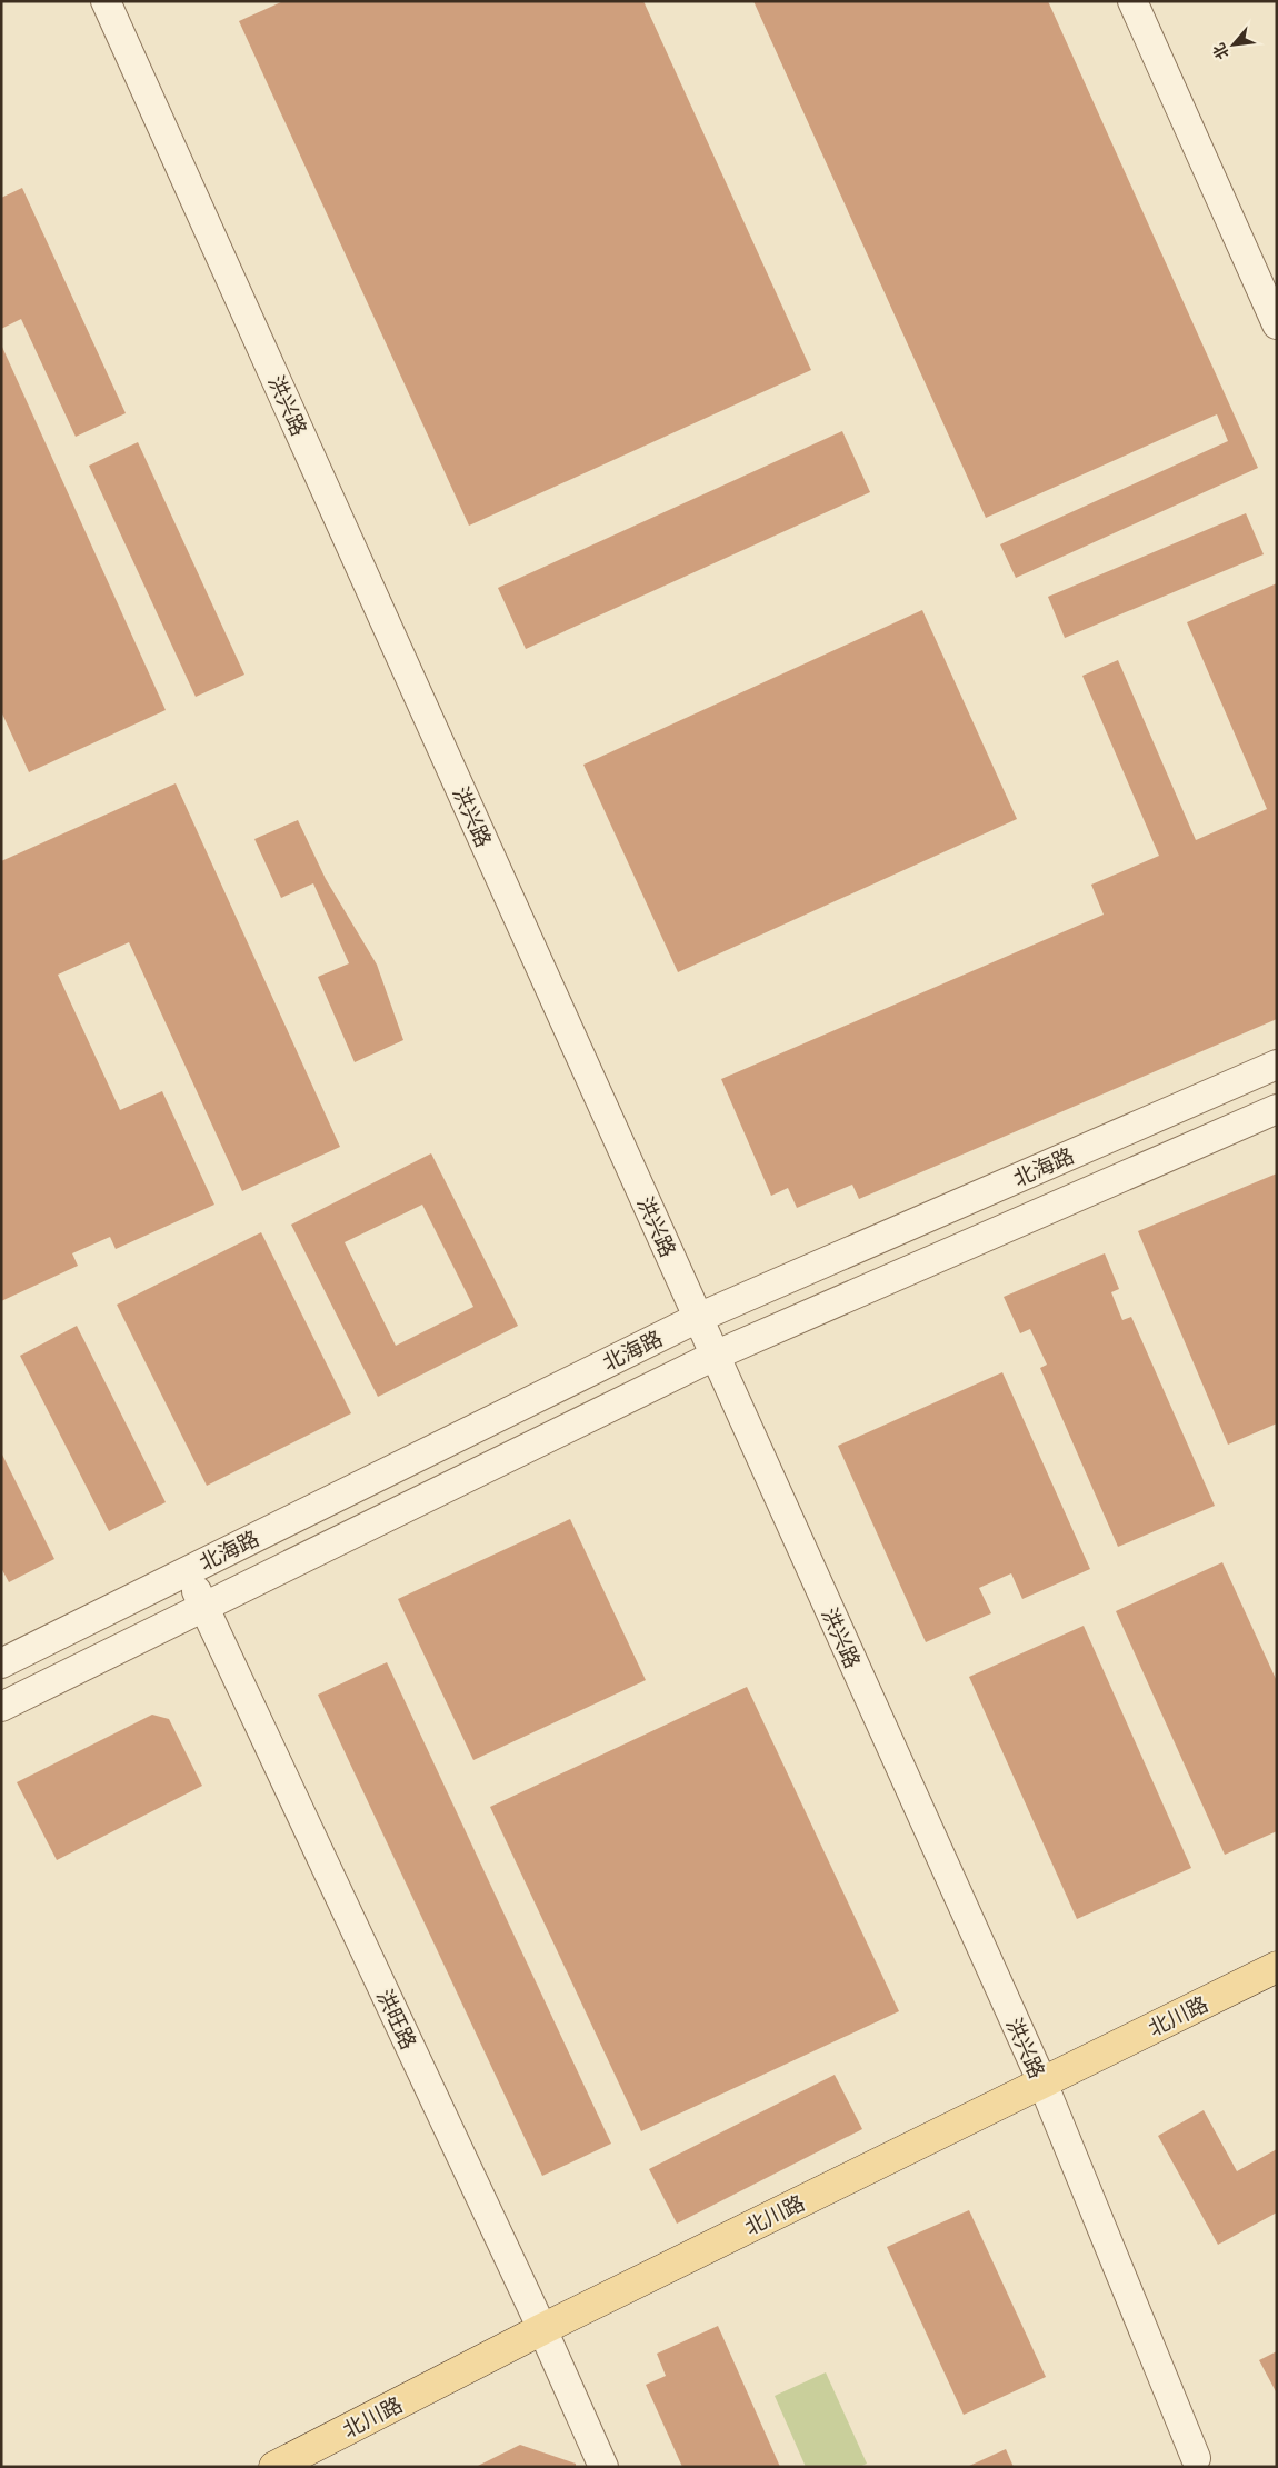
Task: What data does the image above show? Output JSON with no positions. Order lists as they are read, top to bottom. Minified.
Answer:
{"streets":{"main road":["北川路"],"street":["洪兴路","北海路","洪旺路"]},"crossings":[["洪兴路","北海路"],["洪兴路","北川路"],["北海路","洪旺路"],["北川路","洪旺路"]],"north":"bottom left"}
